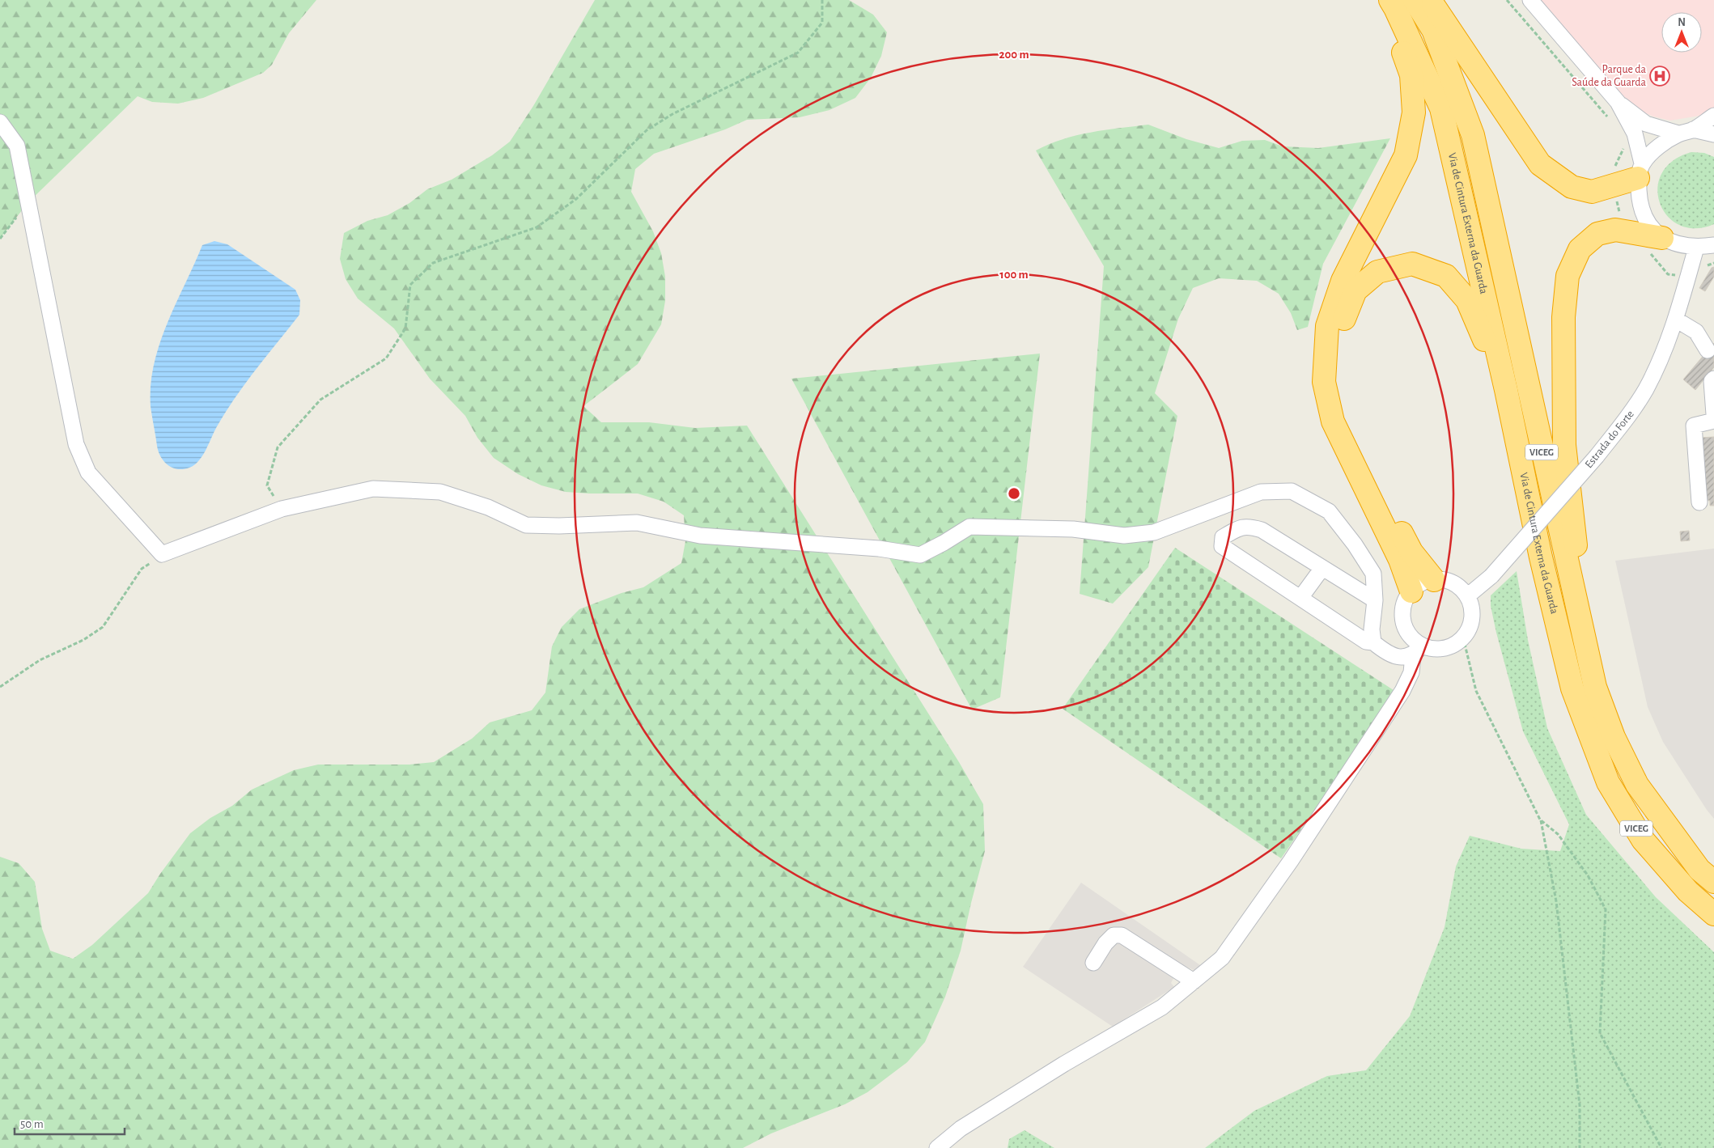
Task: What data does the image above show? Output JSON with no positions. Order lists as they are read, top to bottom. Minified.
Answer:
{"streets":{"highway":["Via de Cintura Externa da Guarda","VICEG"],"street":["Estrada do Forte"]},"places":{"hospital":["Parque da Saúde da Guarda"]},"scale_bar":"50 m","north":"top","rings":["200 m","100 m"]}
